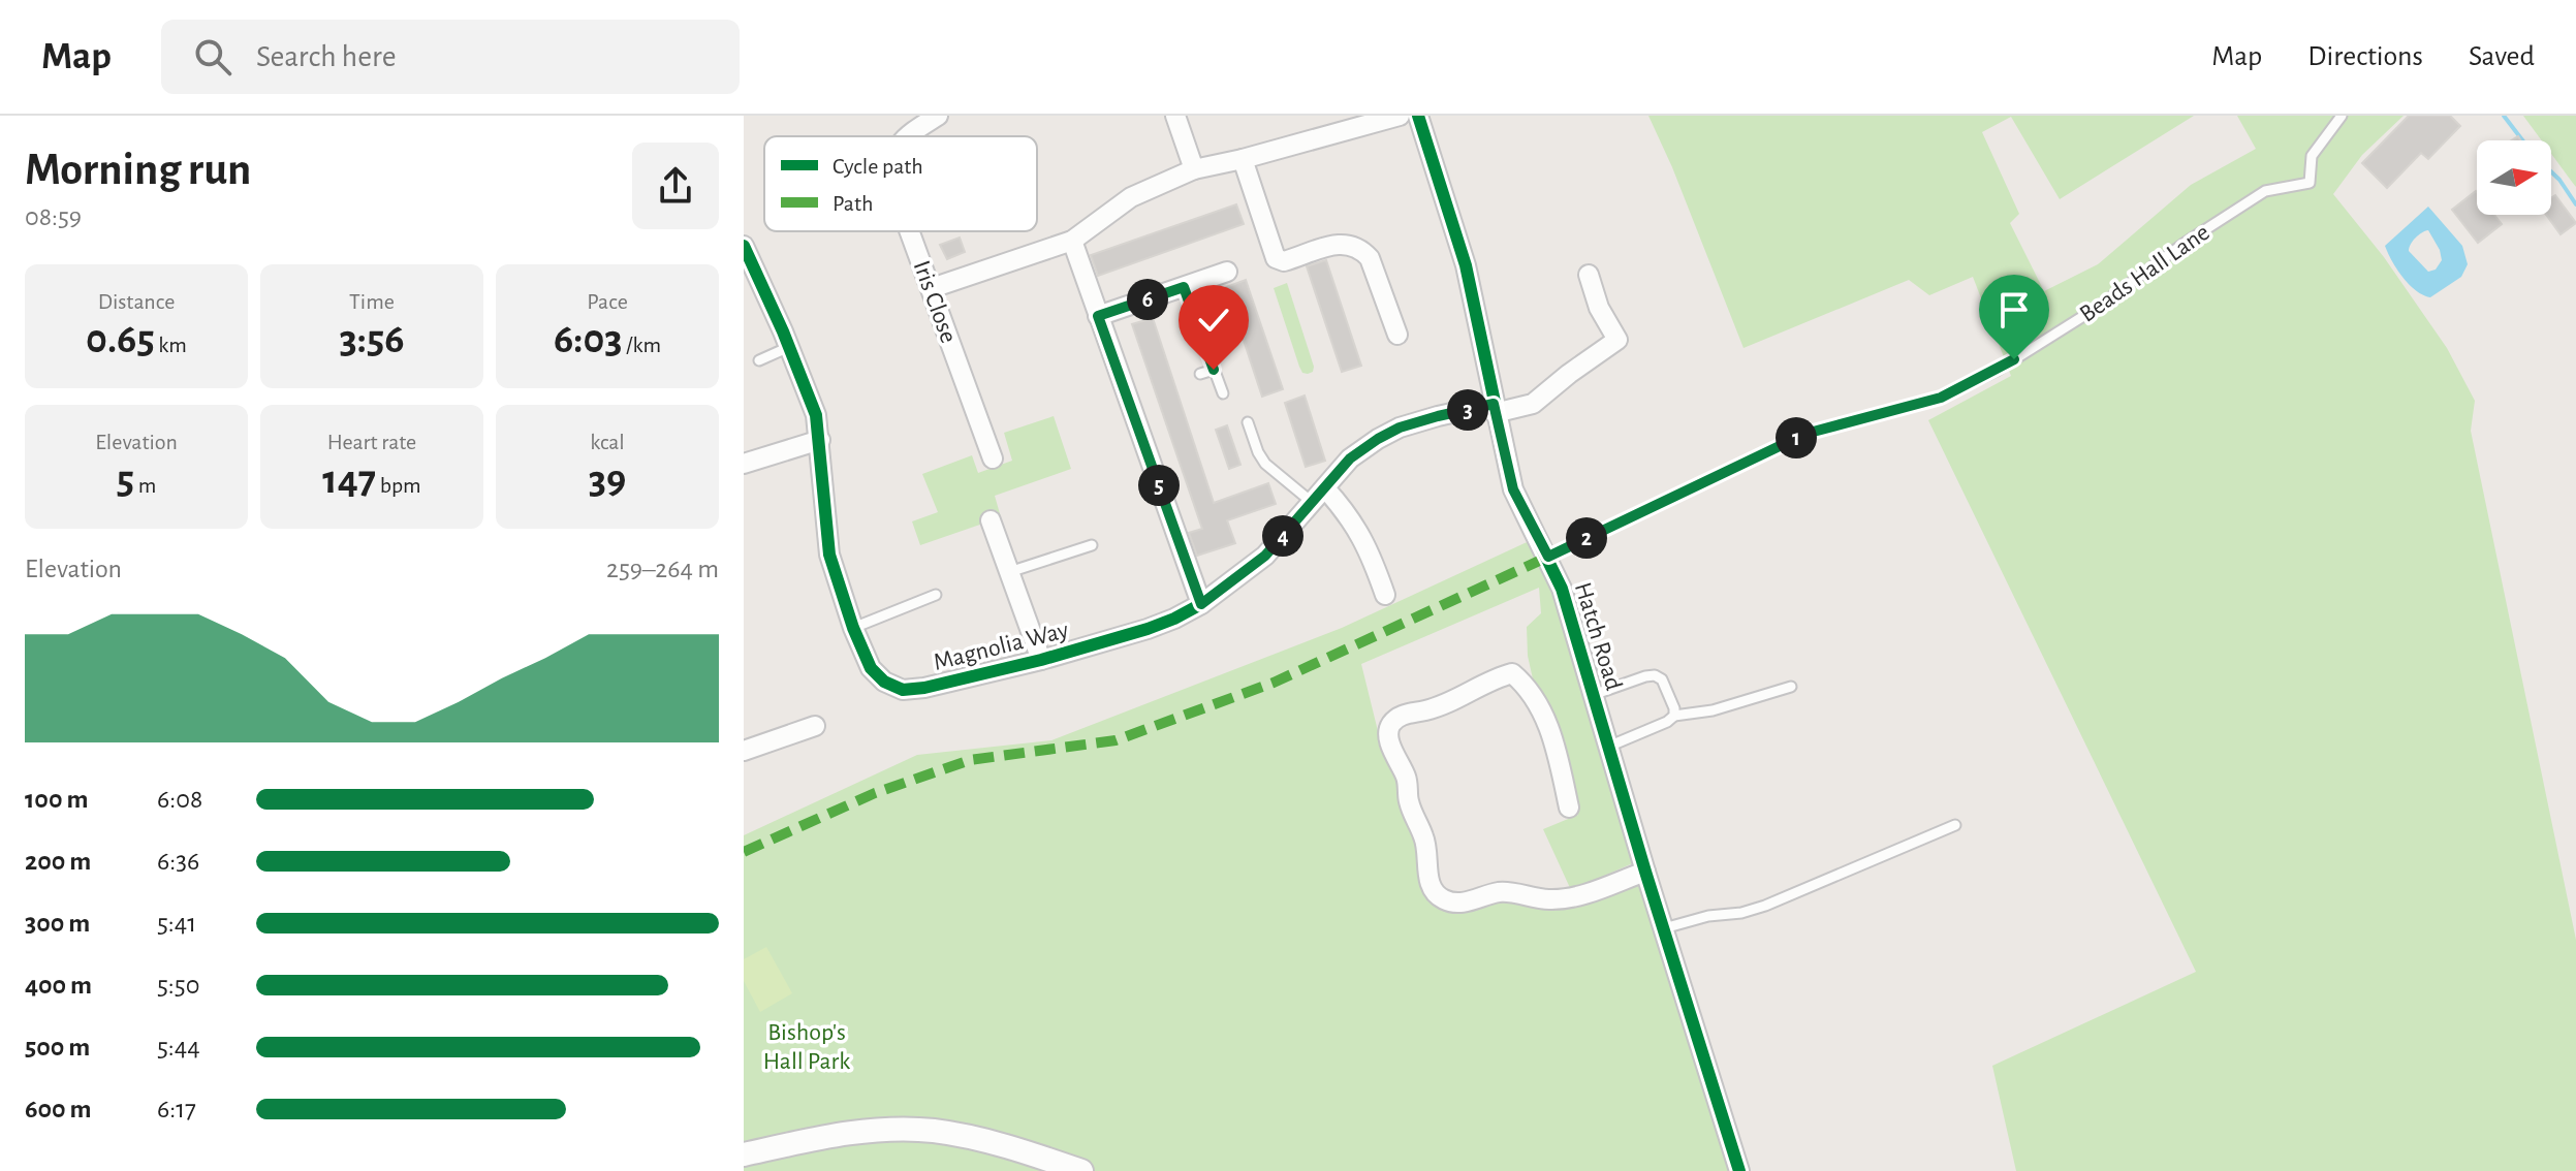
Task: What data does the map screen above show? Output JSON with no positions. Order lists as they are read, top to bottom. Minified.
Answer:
{"streets":{"street":["Iris Close","Hatch Road","Magnolia Way"],"lane":["Beads Hall Lane"]},"crossings":[["Beads Hall Lane","Hatch Road"],["Hatch Road","Magnolia Way"]],"parks":["Bishop's Hall Park"],"legend":["Cycle path","Path"],"north":"right","page":{"header":"Map","search":"Search here","nav":["Map","Directions","Saved"],"heading":["Morning run","08:59"],"stats":[["Distance","0.65 km"],["Time","3:56"],["Pace","6:03 /km"],["Elevation","5 m"],["Heart rate","147 bpm"],["kcal","39"]],"pins":["6","3","1","5","4","2"],"chart":["Elevation","259–264 m"],"list":[{"name":"100 m","note":"6:08"},{"name":"200 m","note":"6:36"},{"name":"300 m","note":"5:41"},{"name":"400 m","note":"5:50"},{"name":"500 m","note":"5:44"},{"name":"600 m","note":"6:17"}]}}
